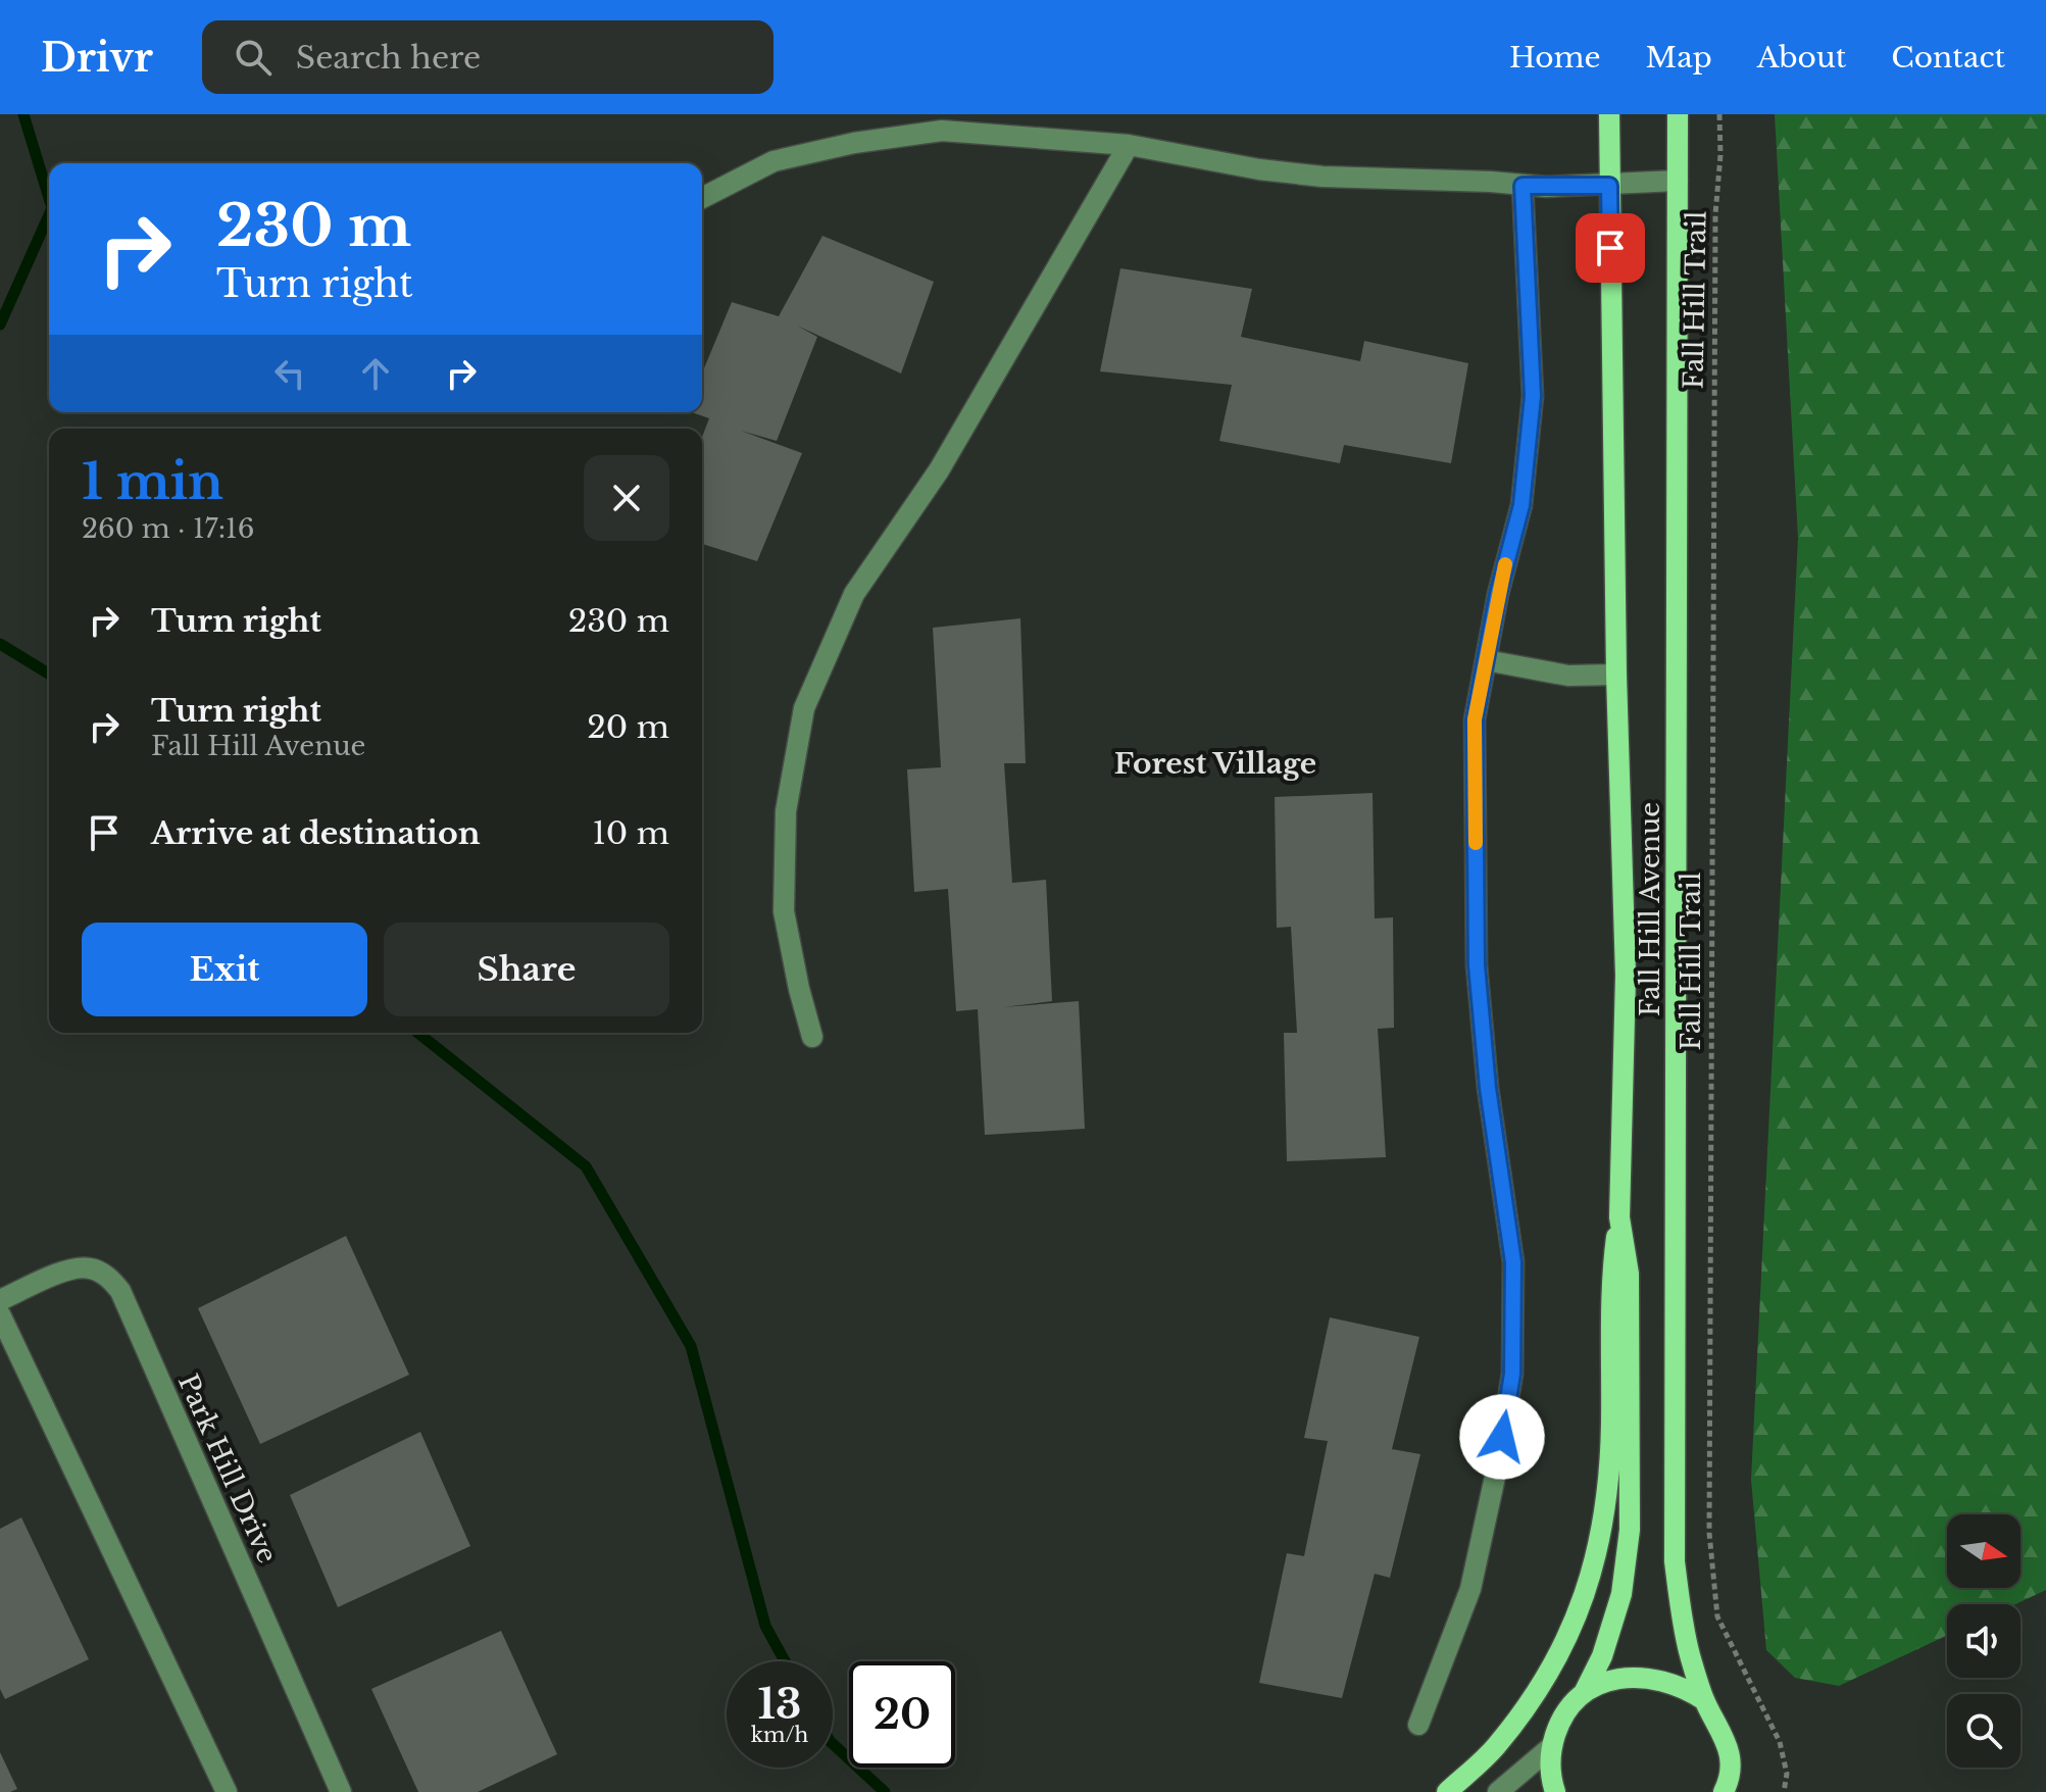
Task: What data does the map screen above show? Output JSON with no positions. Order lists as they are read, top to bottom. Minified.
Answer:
{"streets":{"main road":["Fall Hill Avenue"],"street":["Park Hill Drive"],"path":["Fall Hill Trail"]},"districts":["Forest Village"],"north":"right","page":{"header":"Drivr","search":"Search here","nav":["Home","Map","About","Contact"],"turn":["230 m","Turn right"],"heading":["1 min","260 m · 17:16"],"list":[{"name":"Turn right","value":"230 m"},{"name":"Turn right","note":"Fall Hill Avenue","value":"20 m"},{"name":"Arrive at destination","value":"10 m"}],"buttons":["Exit","Share"],"speed":"13 km/h","limit":"20"}}
